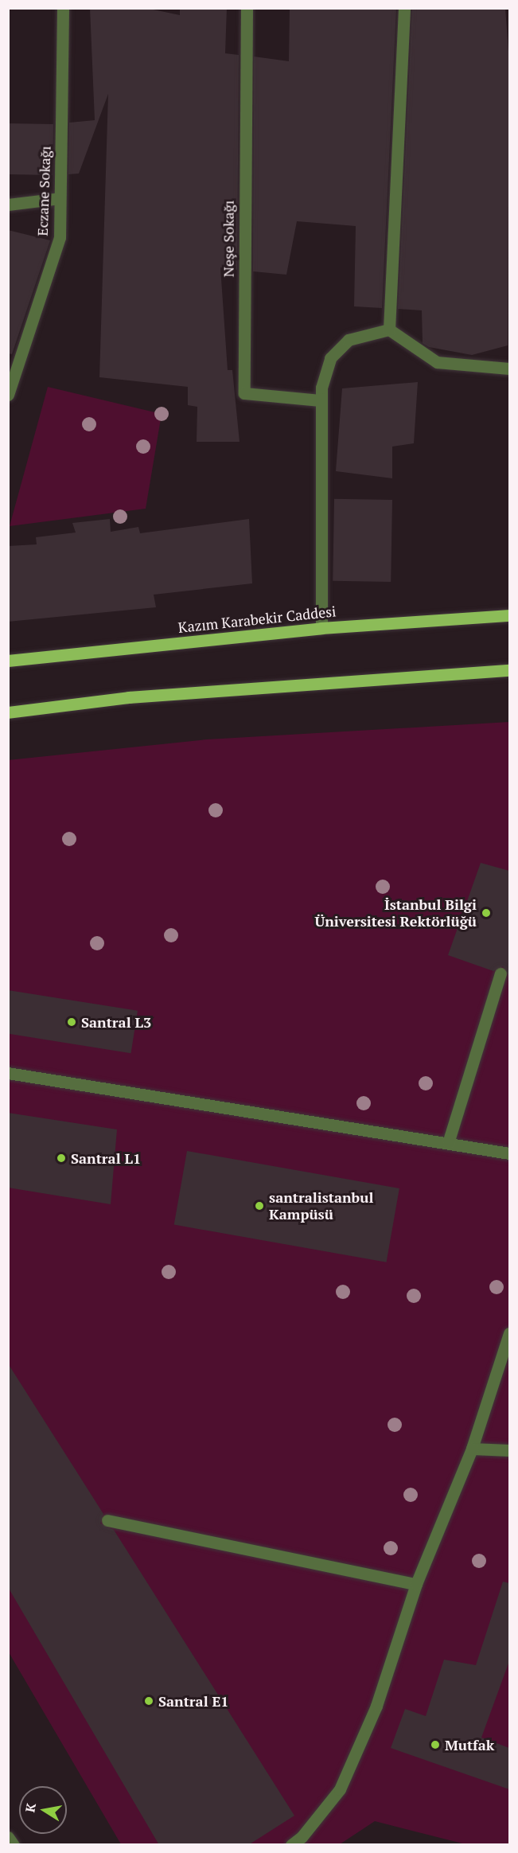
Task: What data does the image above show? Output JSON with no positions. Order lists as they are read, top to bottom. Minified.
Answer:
{"streets":{"main road":["Kazım Karabekir Caddesi"],"street":["Eczane Sokağı","Neşe Sokağı"]},"places":["İstanbul Bilgi Üniversitesi Rektörlüğü","Santral L3","Santral L1","santralistanbul Kampüsü","Santral E1","Mutfak"],"north":"left"}
